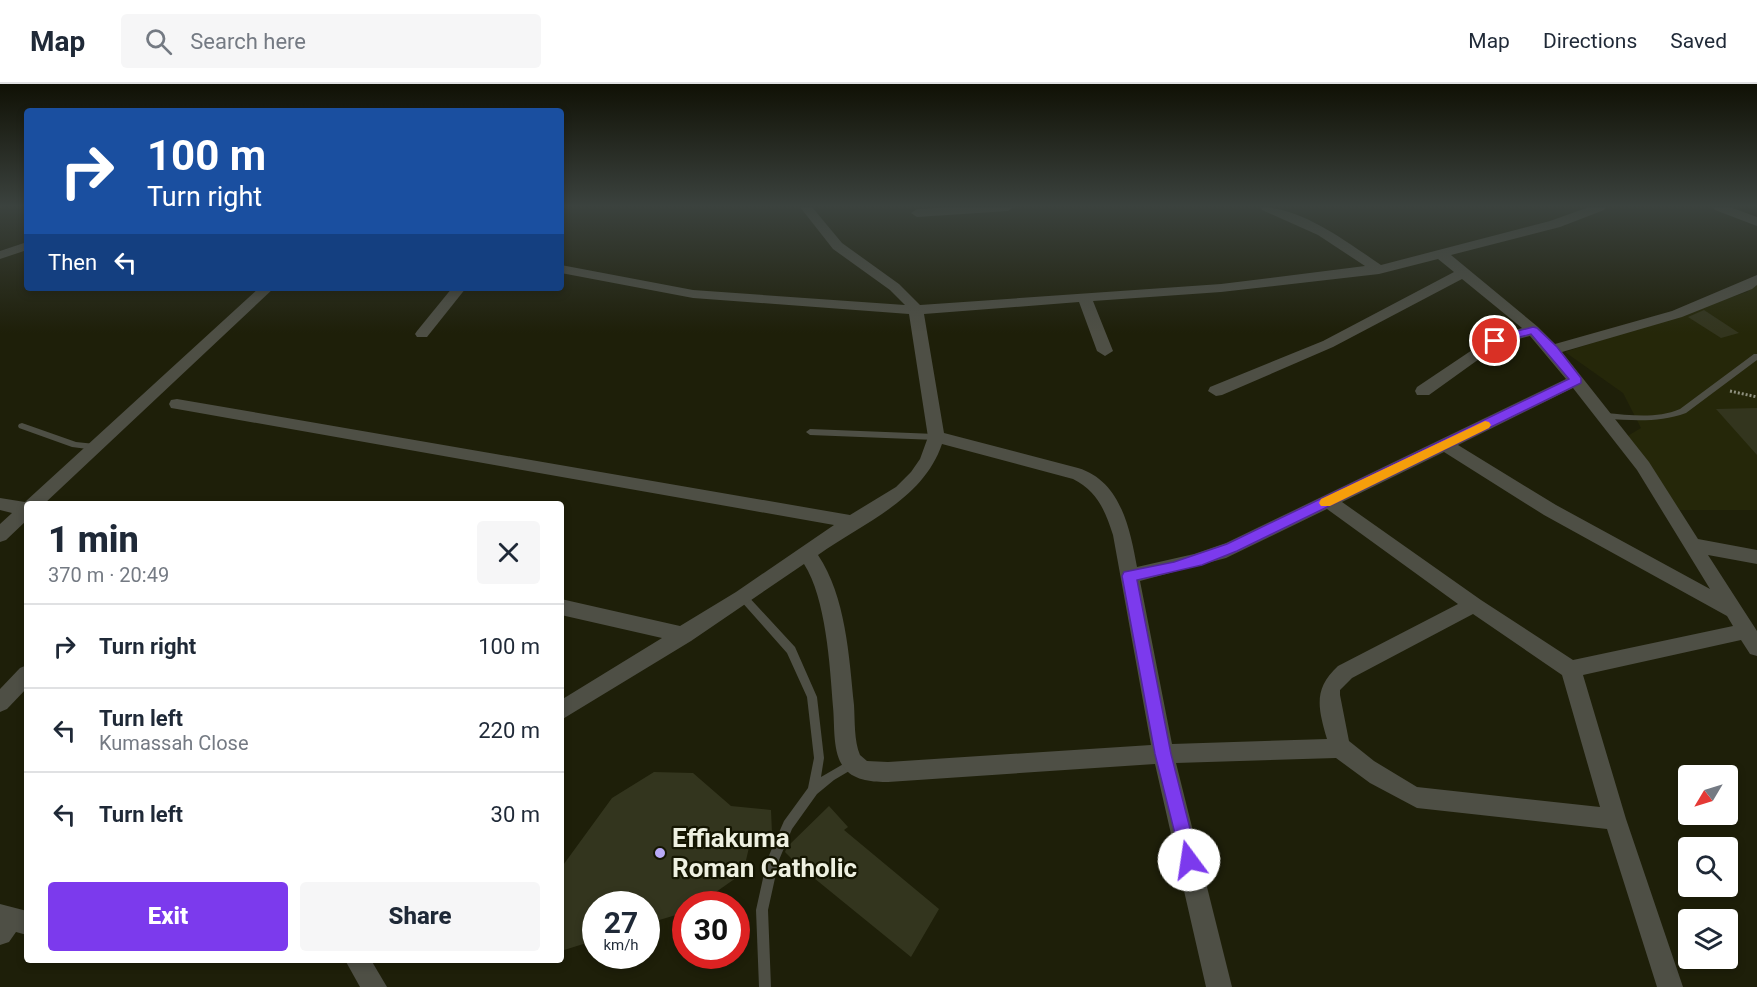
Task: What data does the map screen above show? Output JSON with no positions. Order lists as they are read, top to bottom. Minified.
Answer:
{"places":["Effiakuma Roman Catholic"],"north":"bottom left","page":{"header":"Map","search":"Search here","nav":["Map","Directions","Saved"],"turn":["100 m","Turn right"],"then":"Then","heading":["1 min","370 m · 20:49"],"list":[{"name":"Turn right","value":"100 m"},{"name":"Turn left","note":"Kumassah Close","value":"220 m"},{"name":"Turn left","value":"30 m"}],"buttons":["Exit","Share"],"speed":"27 km/h","limit":"30"}}
